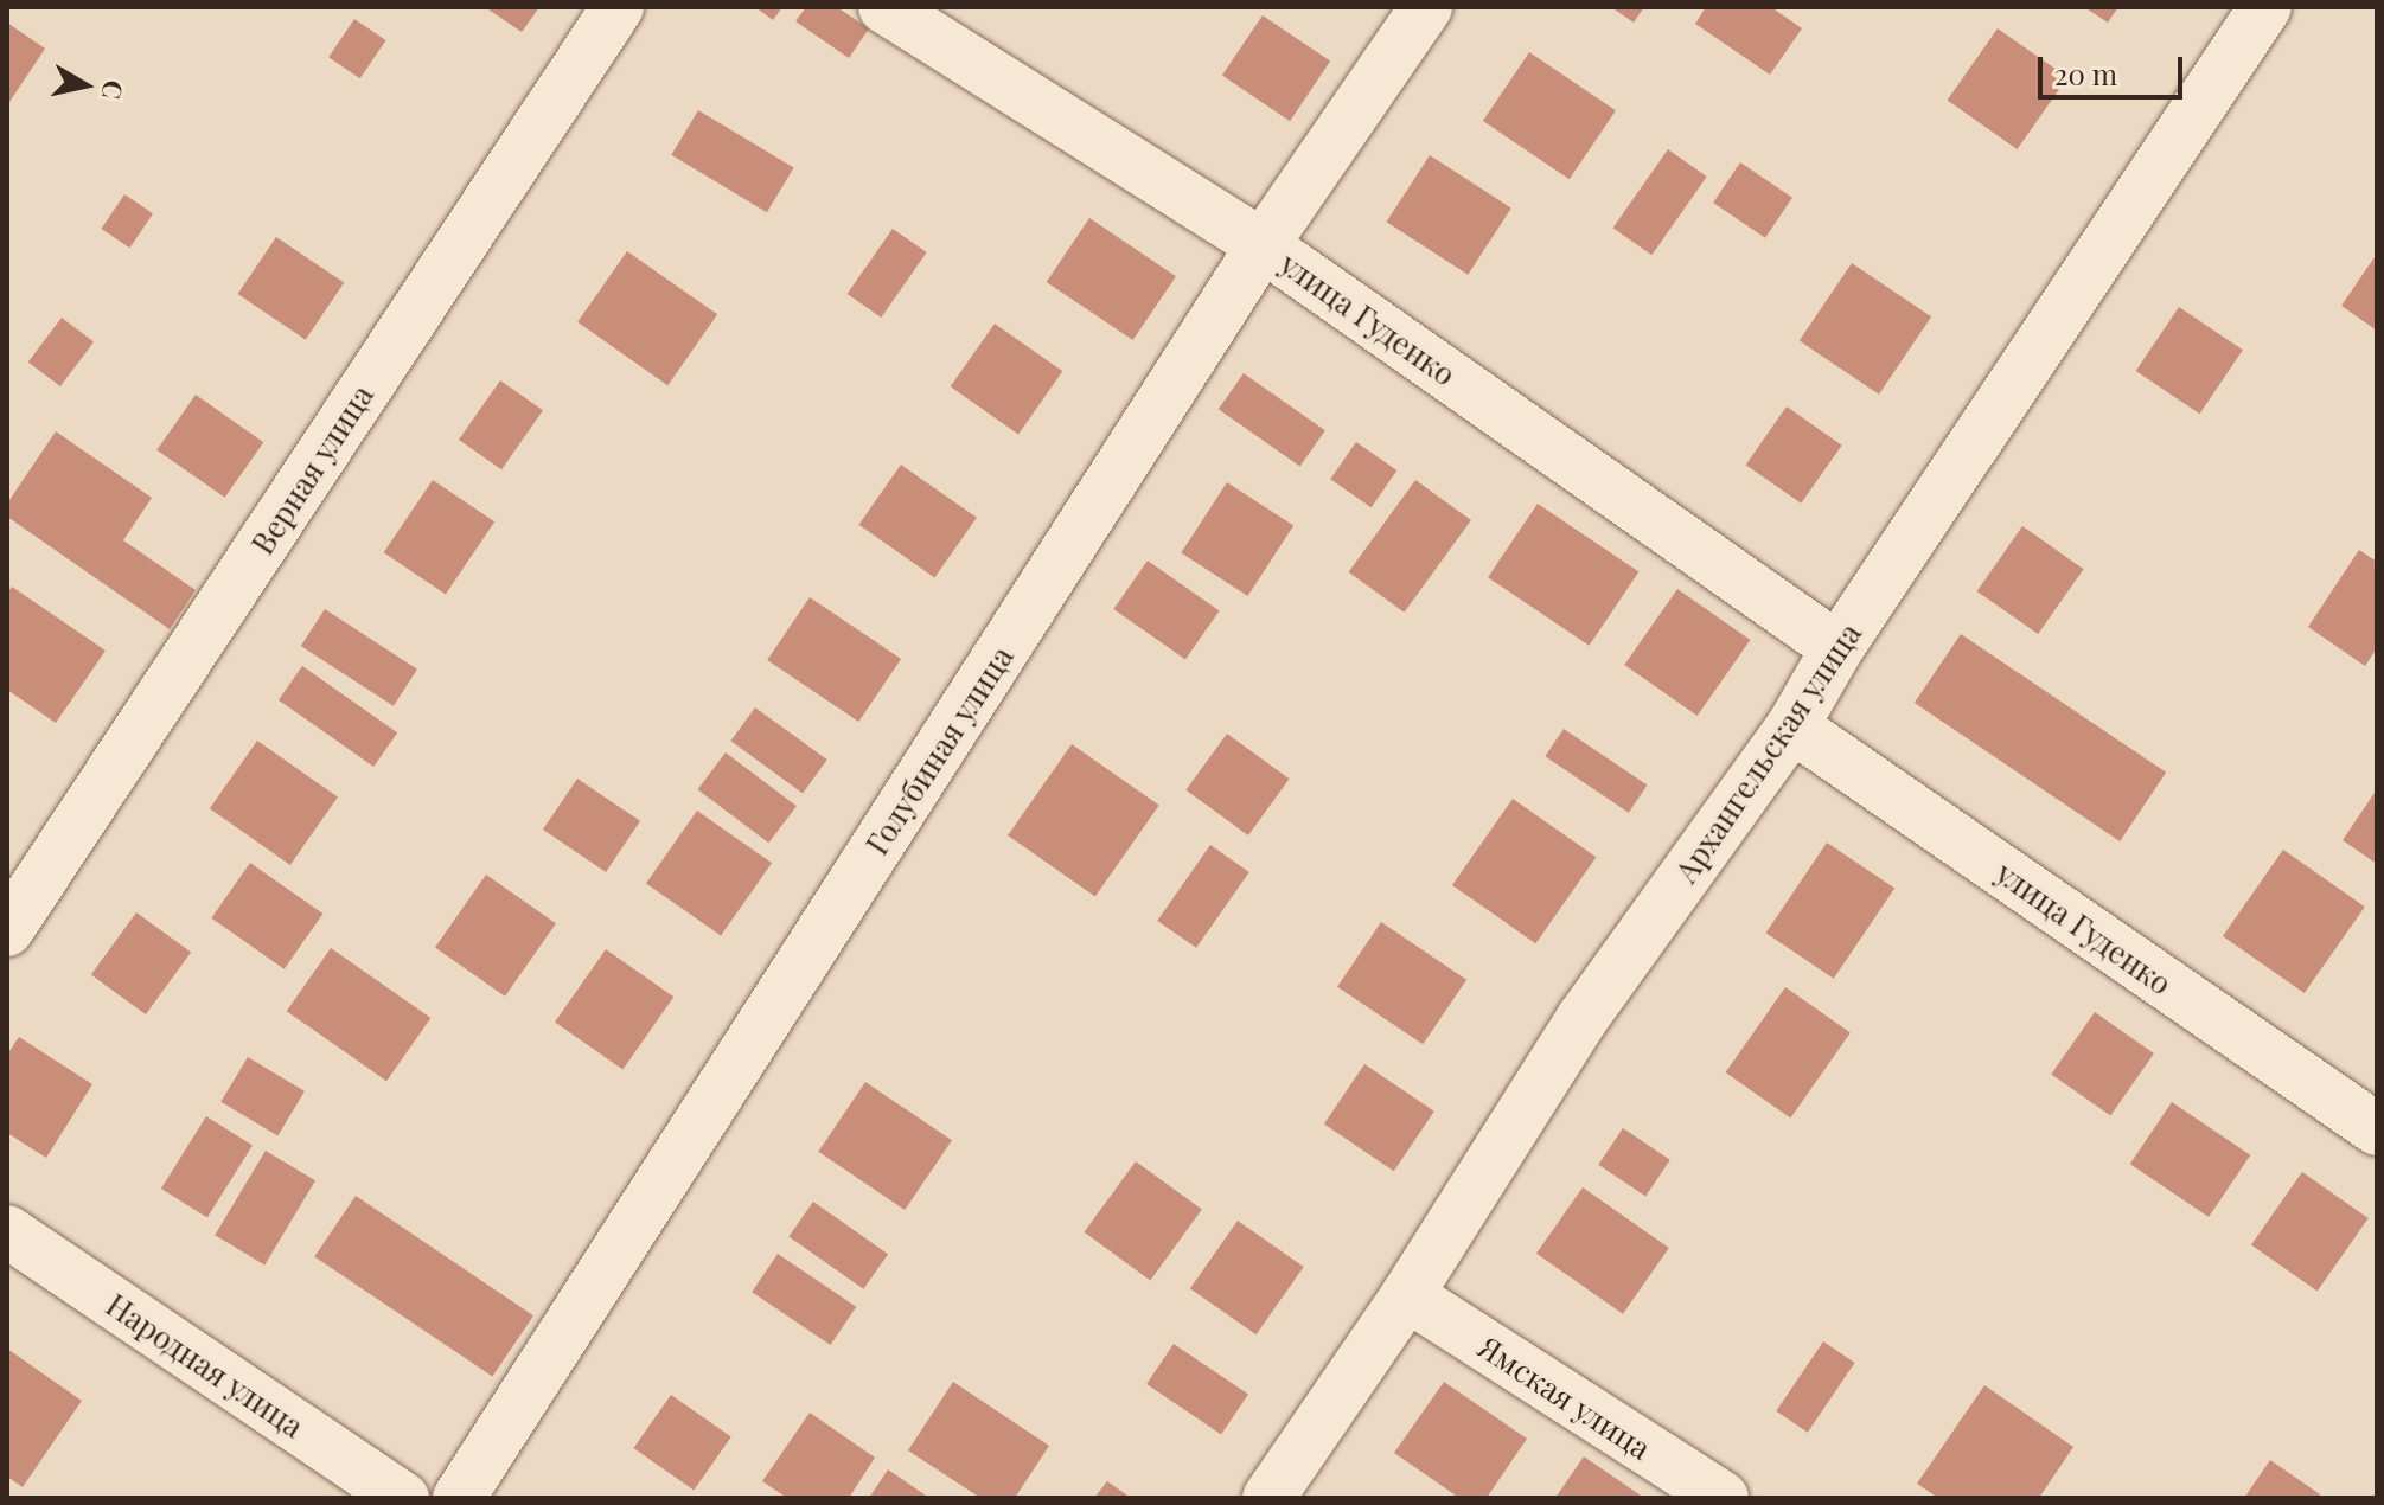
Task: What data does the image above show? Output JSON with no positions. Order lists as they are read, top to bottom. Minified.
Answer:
{"streets":{"street":["улица Гуденко","Верная улица","Голубиная улица","Архангельская улица","Народная улица","Ямская улица"]},"crossings":[["улица Гуденко","Голубиная улица"],["улица Гуденко","Архангельская улица"],["Архангельская улица","Ямская улица"]],"scale_bar":"20 m","north":"right"}
